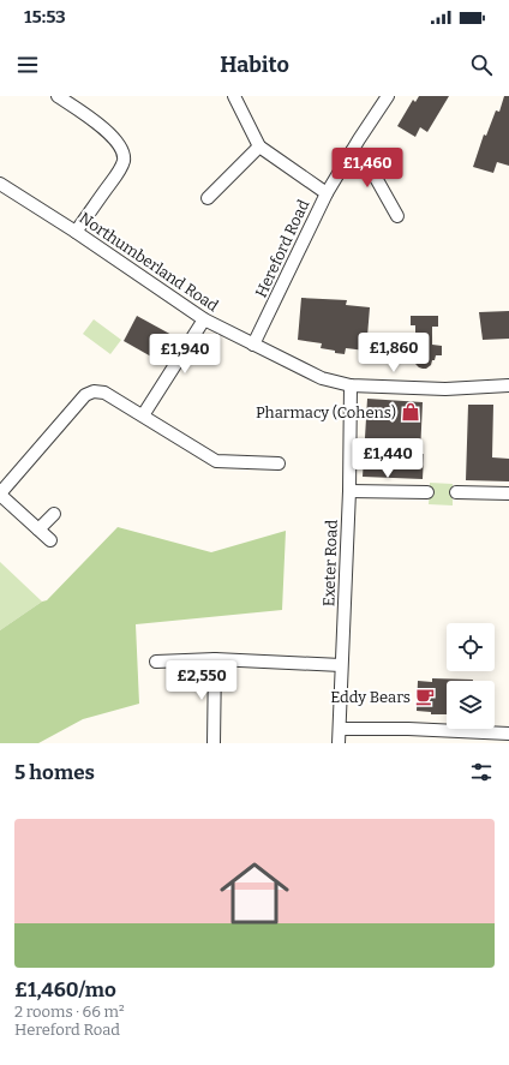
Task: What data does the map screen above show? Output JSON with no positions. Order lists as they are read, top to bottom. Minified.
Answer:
{"streets":{"street":["Hereford Road","Northumberland Road","Exeter Road"]},"crossings":[["Hereford Road","Northumberland Road"],["Northumberland Road","Exeter Road"]],"places":{"shop":["Pharmacy (Cohens)"],"cafe":["Eddy Bears"]},"page":{"status":"15:53","header":"Habito","price":["£1,460","£1,860","£1,940","£1,440","£2,550"],"heading":"5 homes","list":[{"name":"£1,460/mo","note":"2 rooms · 66 m² · Hereford Road"}]}}
